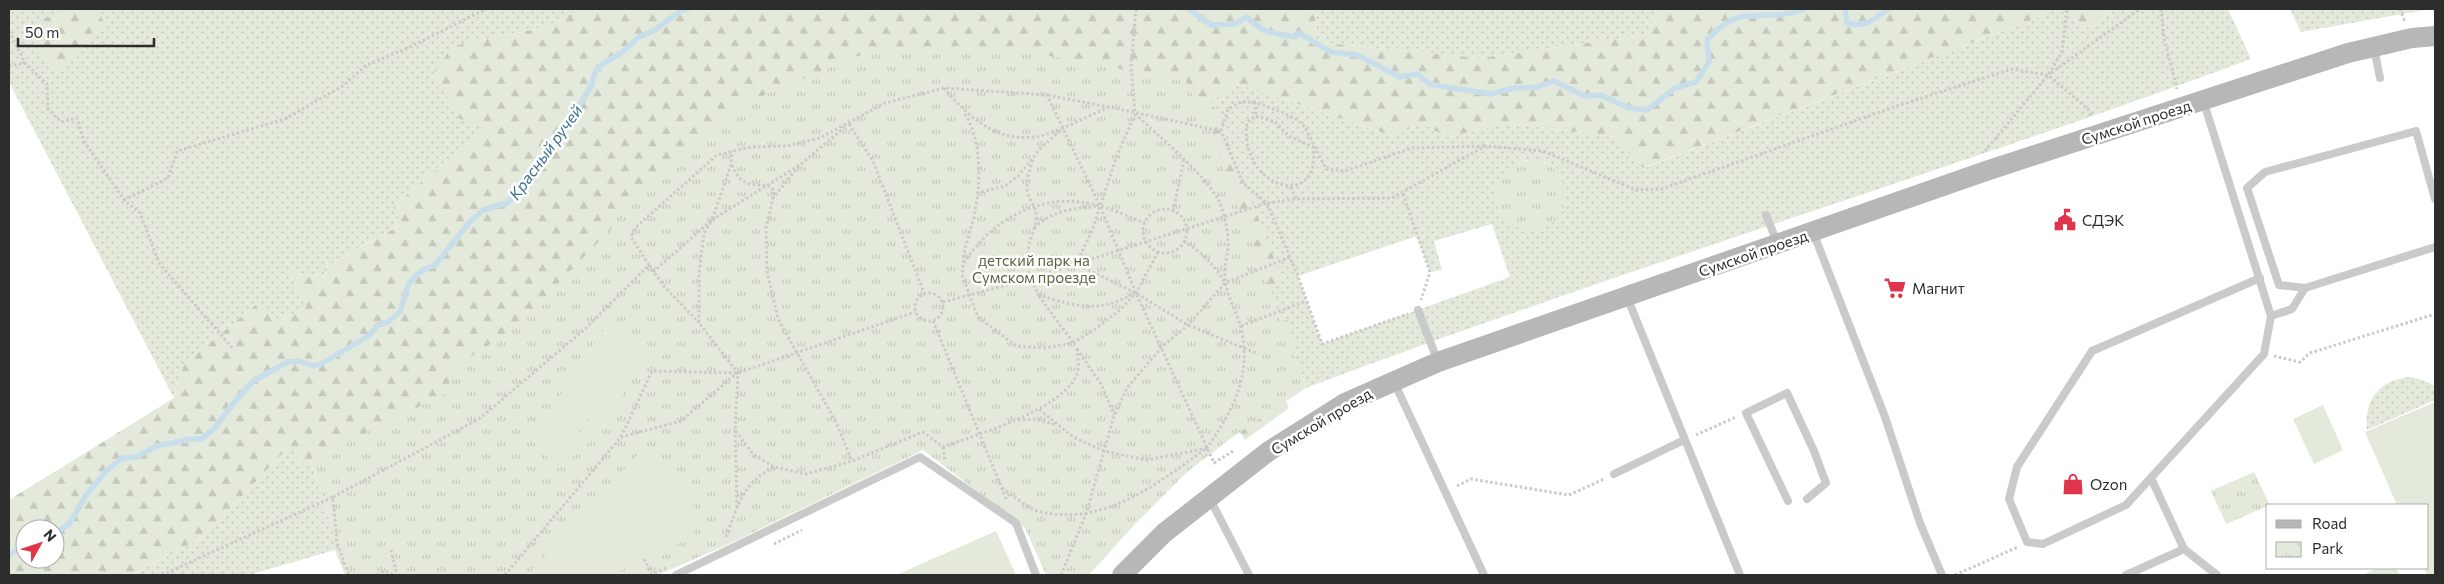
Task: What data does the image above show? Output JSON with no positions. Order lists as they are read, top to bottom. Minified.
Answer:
{"streets":{"street":["Сумской проезд"]},"water":["Красный ручей"],"parks":["детский парк на Сумском проезде"],"places":{"public building":["СДЭК"],"supermarket":["Магнит"],"shop":["Ozon"]},"legend":["Road","Park"],"scale_bar":"50 m","north":"top right"}
